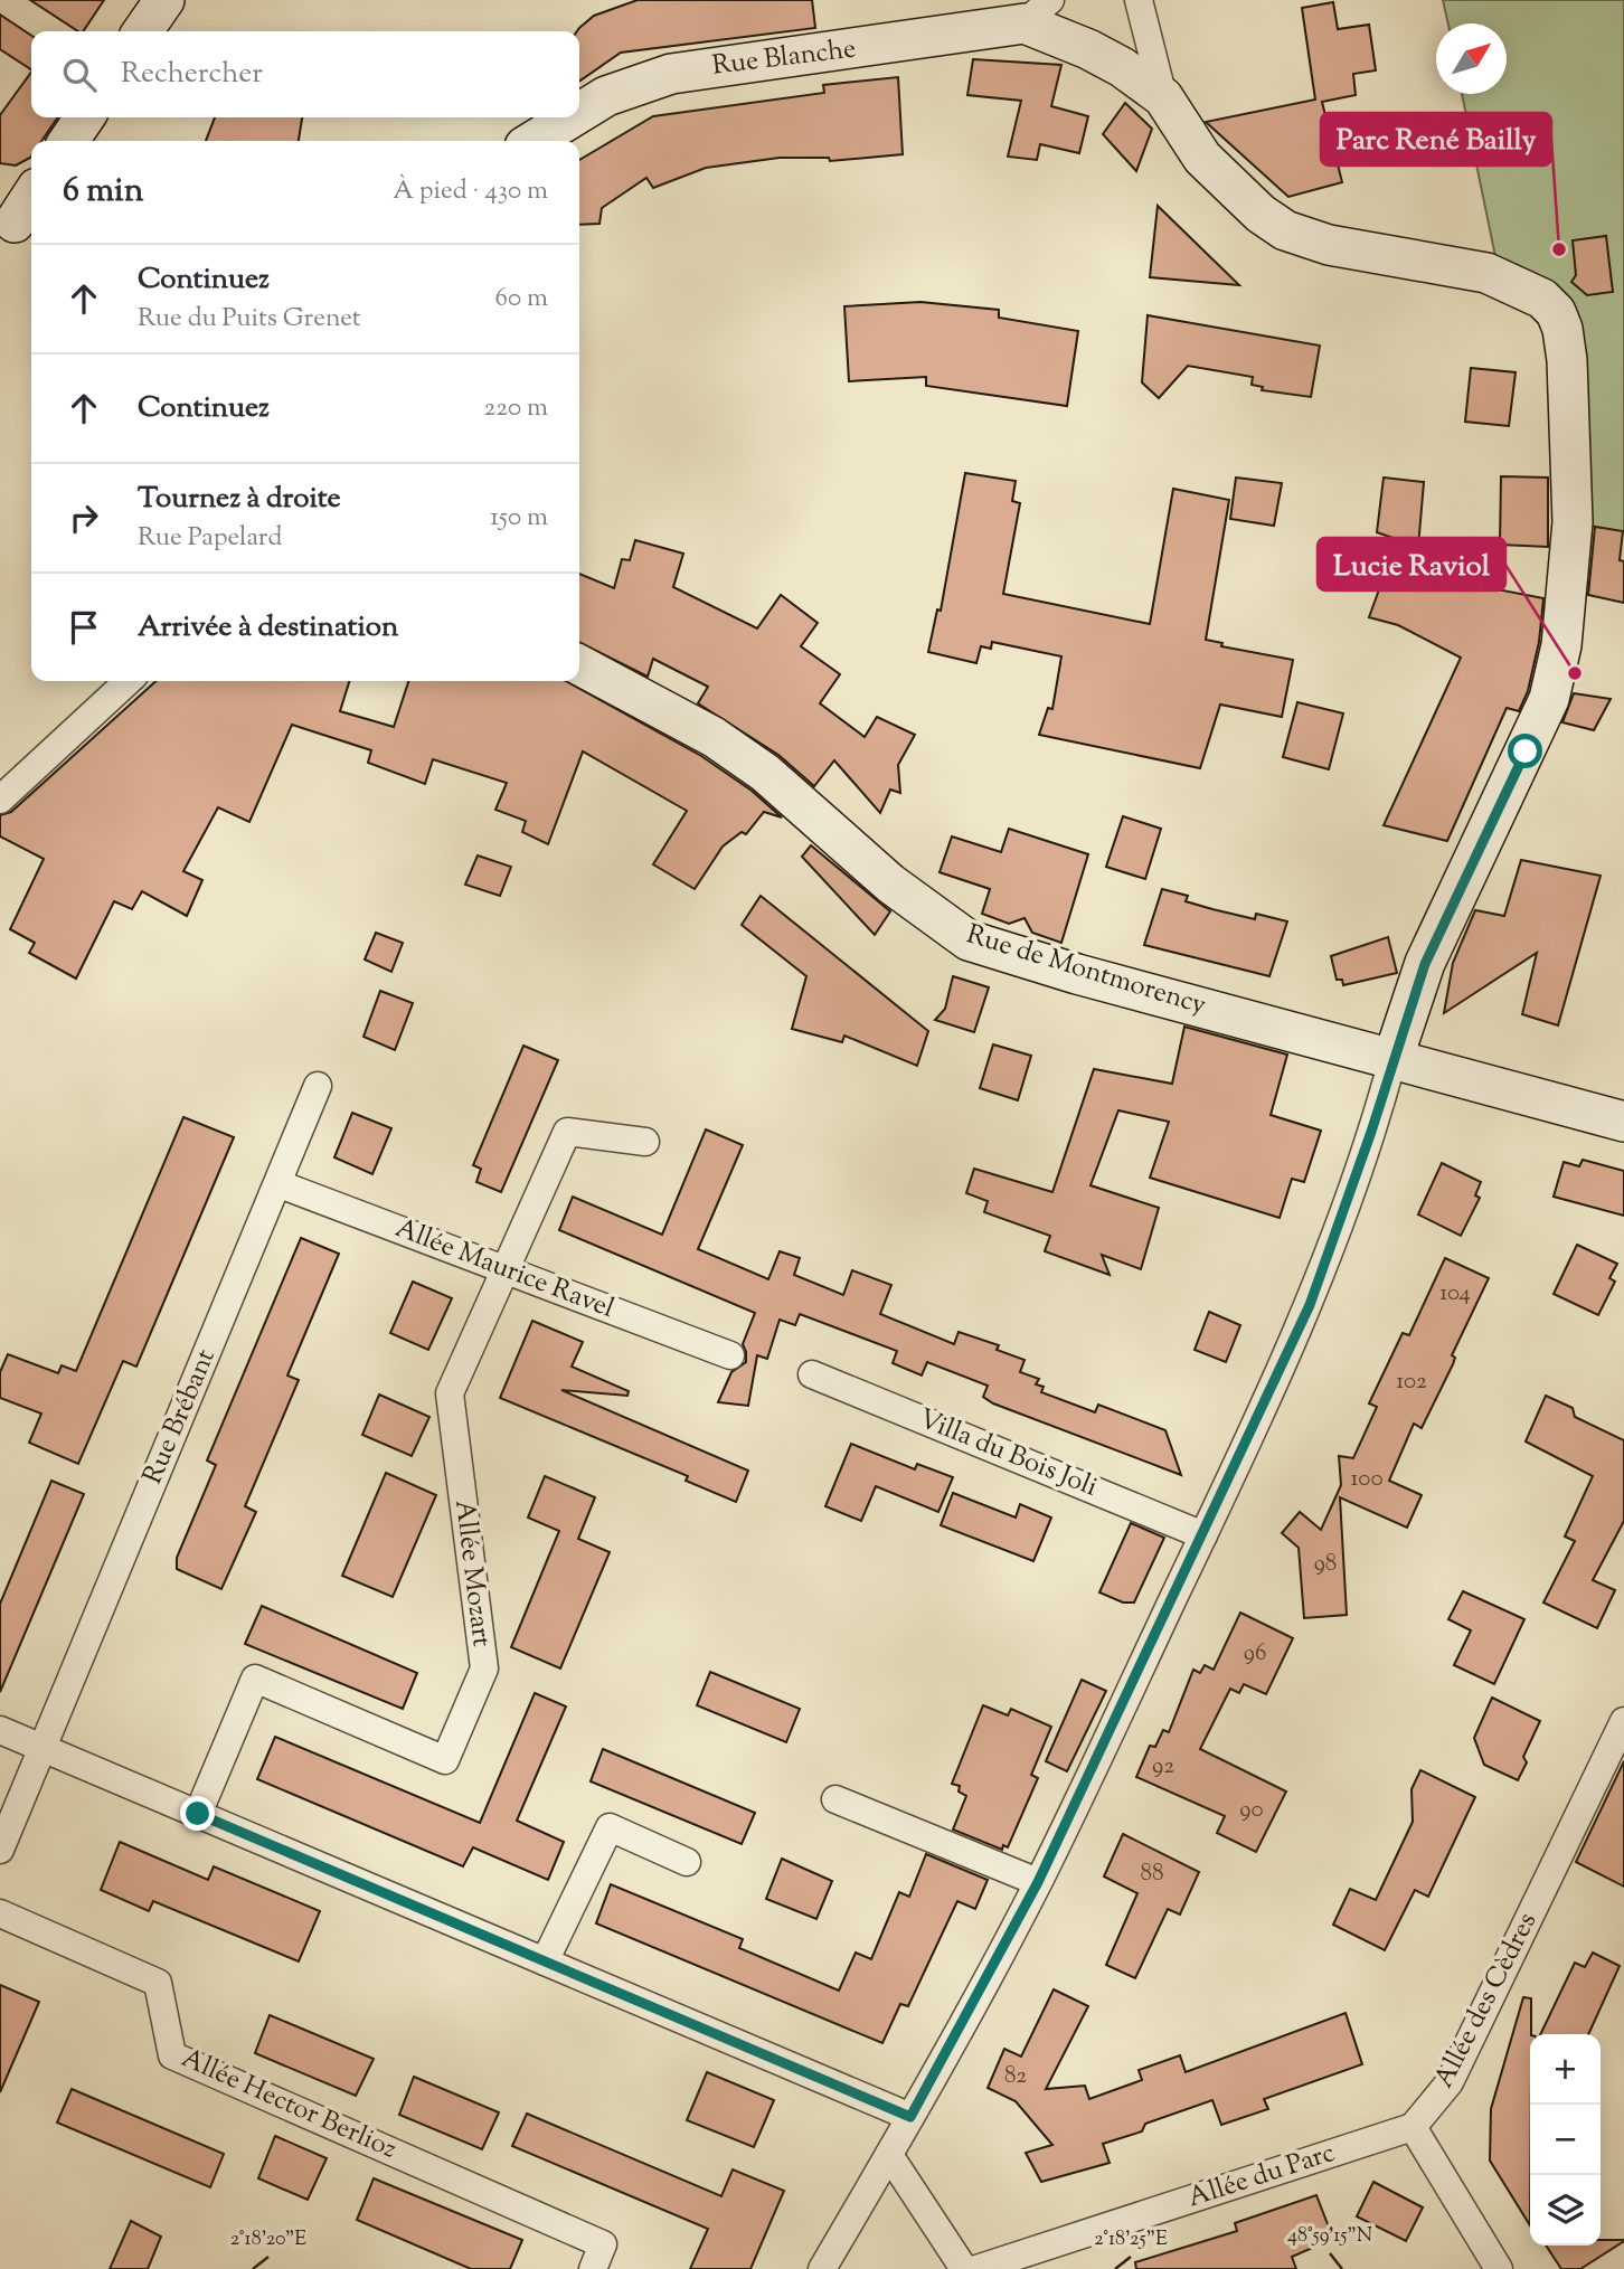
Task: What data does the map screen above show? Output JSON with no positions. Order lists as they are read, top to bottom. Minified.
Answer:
{"streets":{"street":["Rue Blanche","Rue de Montmorency","Allée Maurice Ravel","Rue Brébant","Villa du Bois Joli","Allée Mozart","Allée des Cèdres","Allée Hector Berlioz","Allée du Parc"]},"crossings":[["Allée Maurice Ravel","Rue Brébant"],["Allée Maurice Ravel","Allée Mozart"],["Allée des Cèdres","Allée du Parc"]],"places":["Parc René Bailly","Lucie Raviol"],"house_numbers":["104","102","100","98","96","92","90","88","82"],"north":"top right","page":{"search":"Rechercher","heading":["6 min","À pied · 430 m"],"list":[["Continuez","Rue du Puits Grenet","60 m"],["Continuez","220 m"],["Tournez à droite","Rue Papelard","150 m"],"Arrivée à destination"],"map_buttons":["+","−"]},"coordinates":["48°59'15\"N","2°18'20\"E","2°18'25\"E"]}
